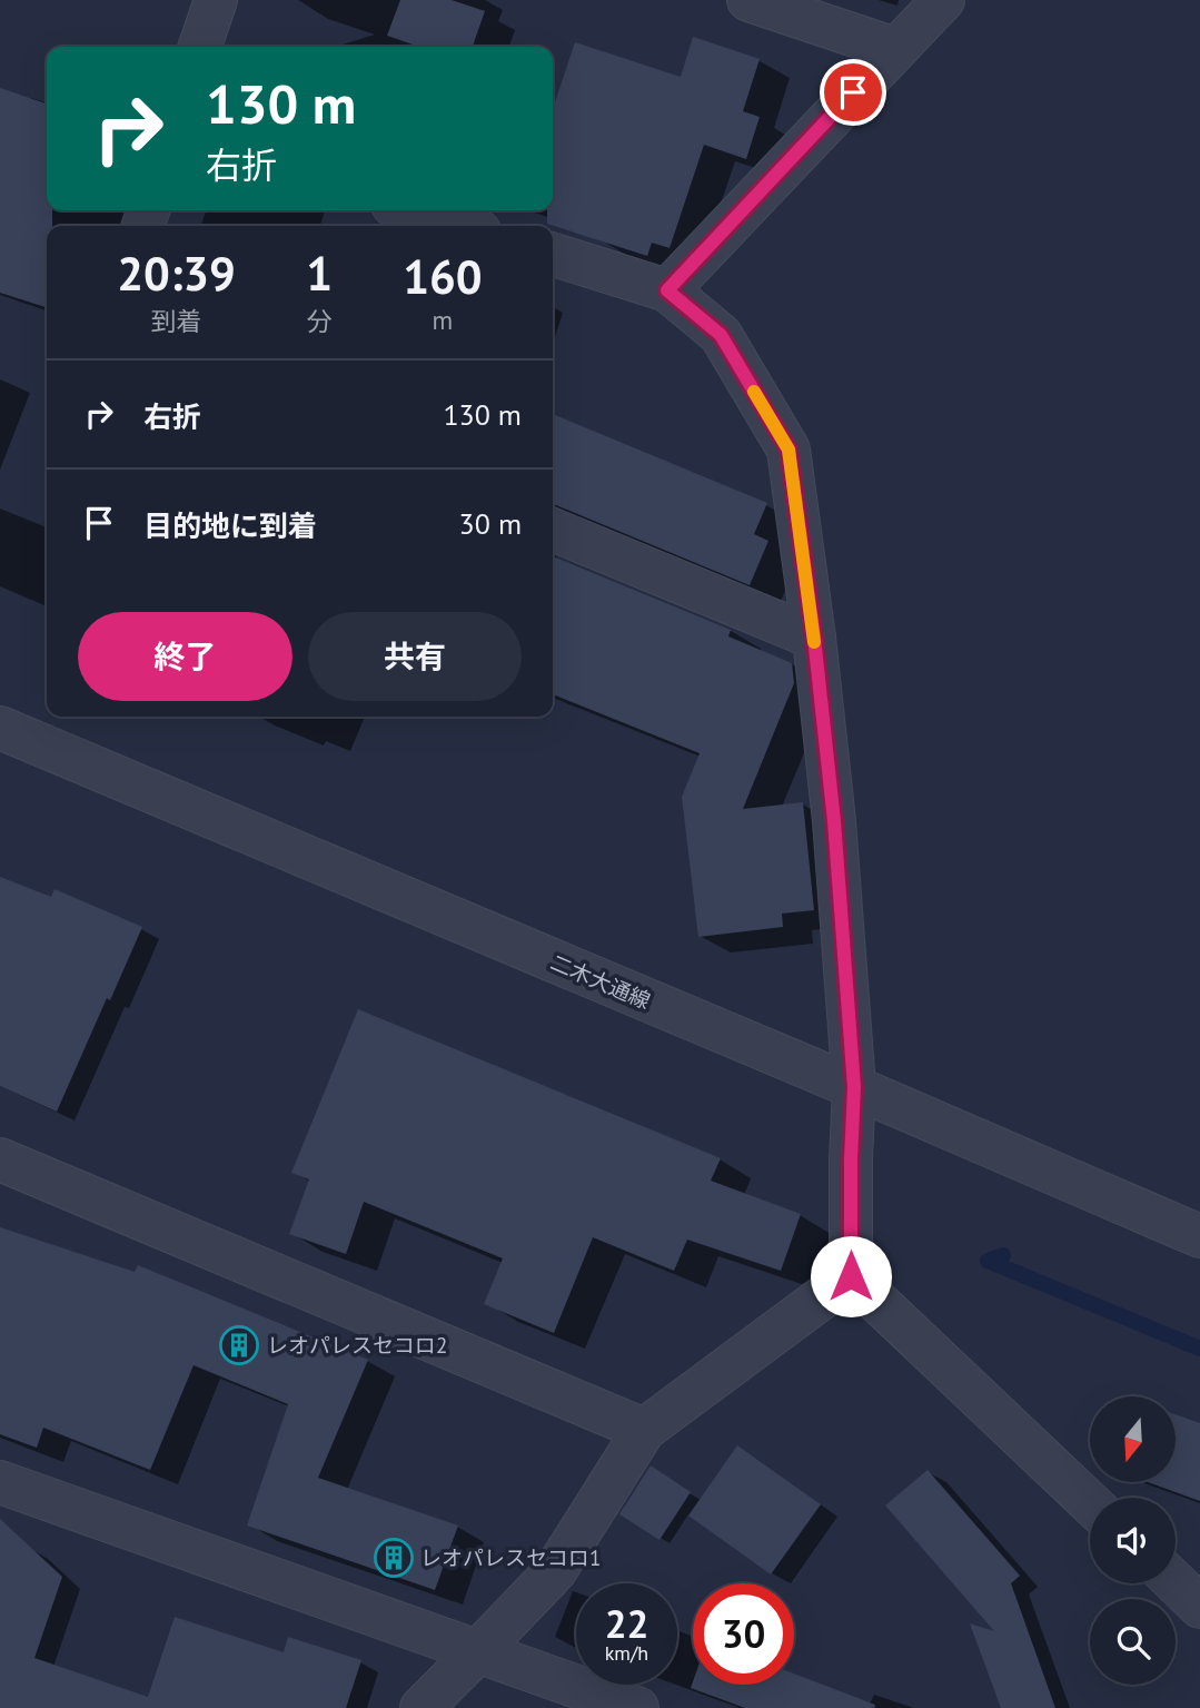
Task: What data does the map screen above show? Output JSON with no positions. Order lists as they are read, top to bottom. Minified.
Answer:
{"streets":{"street":["二木大通線"]},"places":{"building":["レオパレスセコロ2","レオパレスセコロ1"]},"north":"bottom","page":{"turn":["130 m","右折"],"eta":["20:39","到着","1","分","160","m"],"list":[{"name":"右折","value":"130 m"},{"name":"目的地に到着","value":"30 m"}],"buttons":["終了","共有"],"speed":"22 km/h","limit":"30"}}
